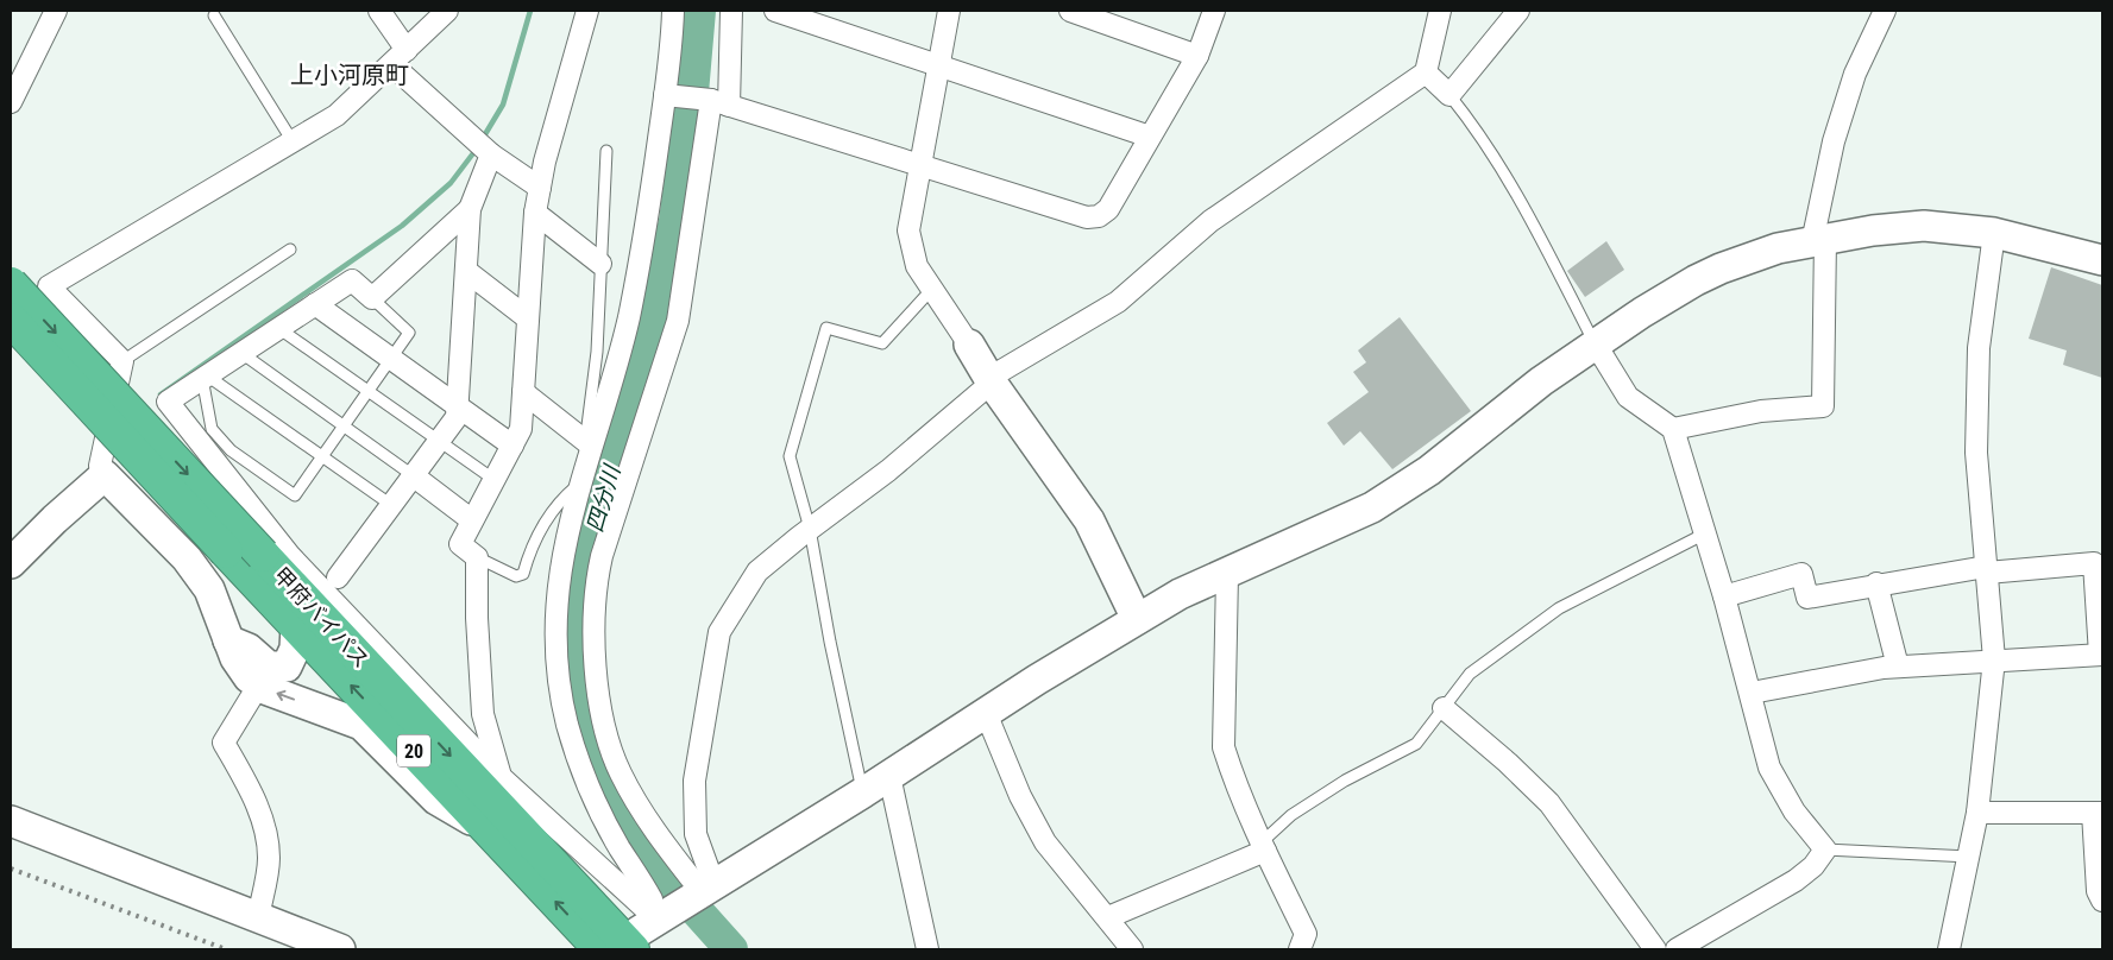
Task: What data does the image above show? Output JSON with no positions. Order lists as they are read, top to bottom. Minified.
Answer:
{"streets":{"highway":["甲府バイパス","20"]},"districts":["上小河原町"],"water":["四分川"]}
